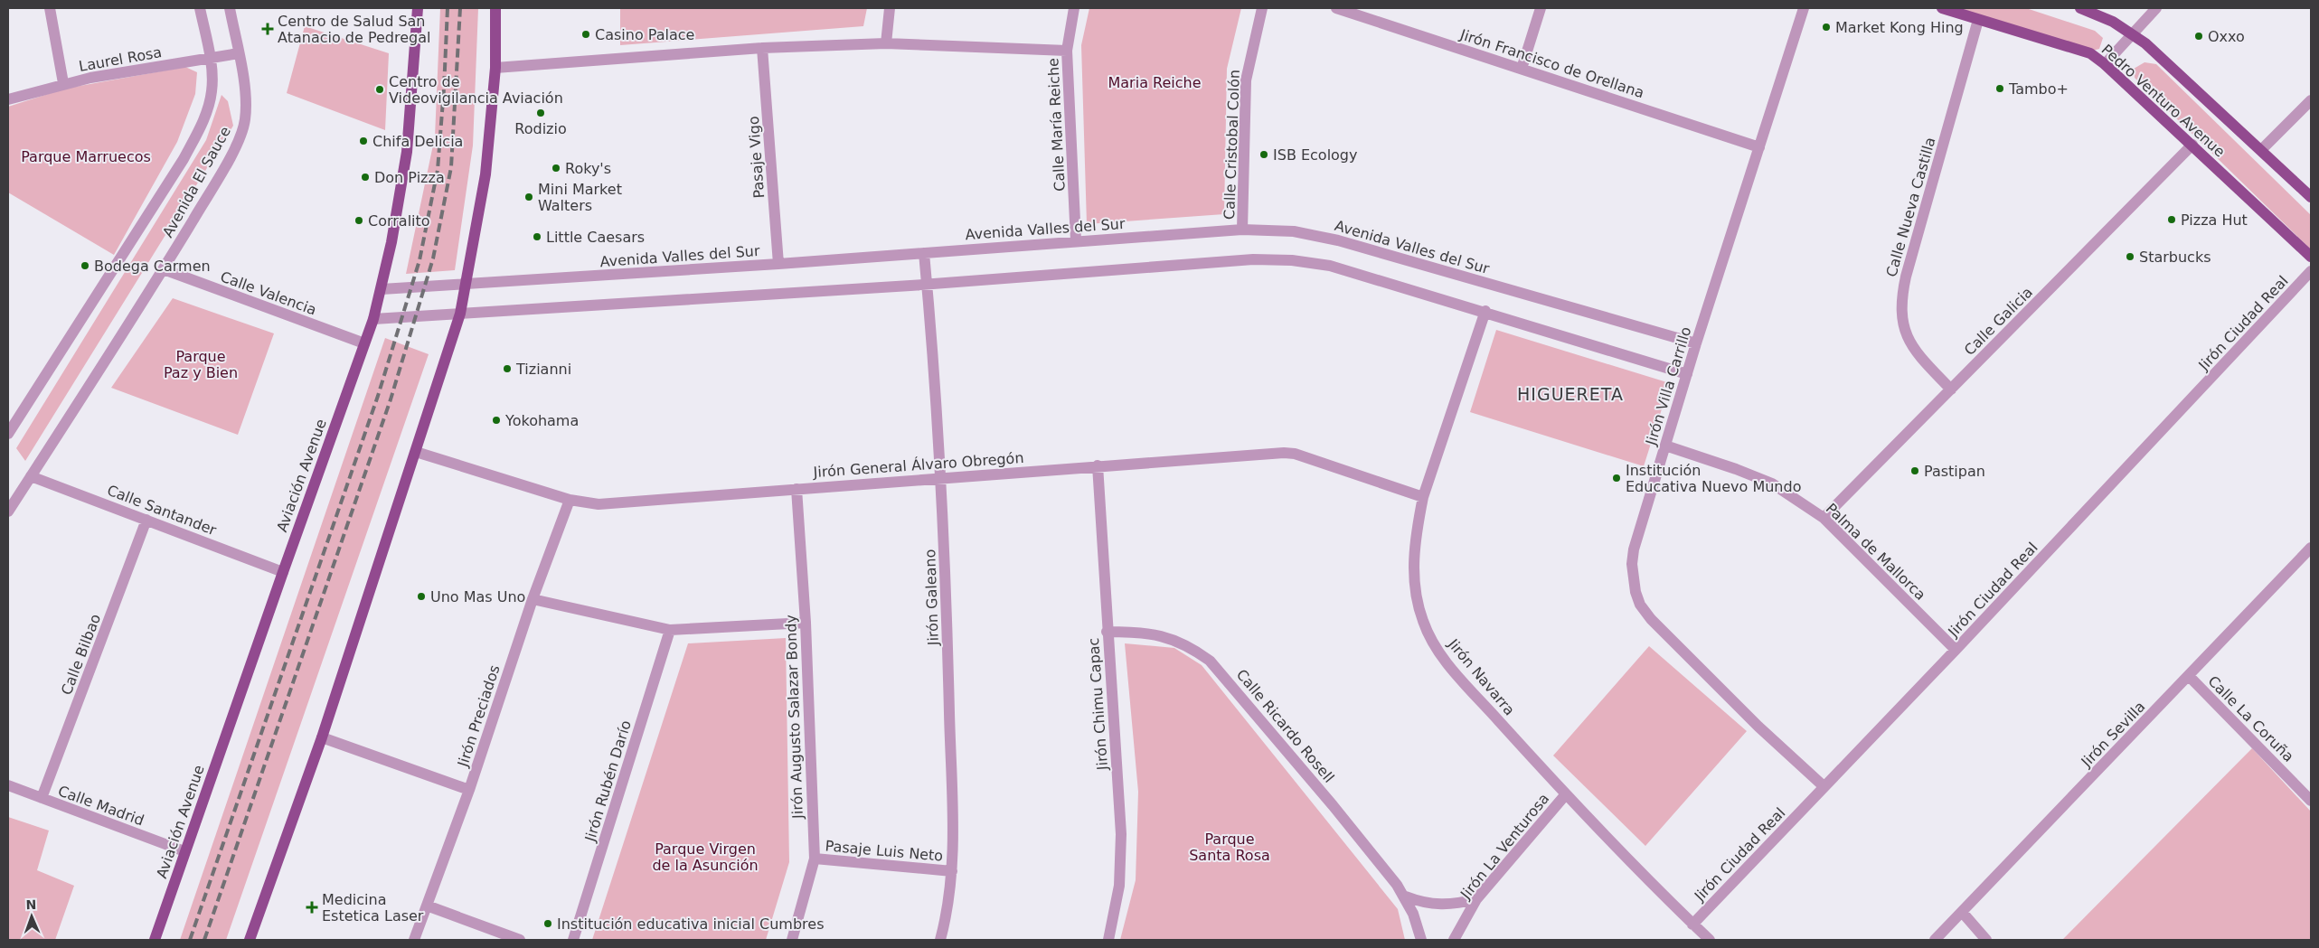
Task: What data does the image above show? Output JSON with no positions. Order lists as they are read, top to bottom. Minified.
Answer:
{"streets":{"main road":["Pedro Venturo Avenue","Aviación Avenue"],"street":["Laurel Rosa","Jirón Francisco de Orellana","Calle María Reiche","Calle Cristobal Colón","Pasaje Vigo","Avenida El Sauce","Calle Nueva Castilla","Avenida Valles del Sur","Calle Valencia","Calle Galicia","Jirón Ciudad Real","Jirón Villa Carrillo","Jirón General Álvaro Obregón","Calle Santander","Palma de Mallorca","Jirón Galeano","Calle Bilbao","Jirón Navarra","Jirón Chimu Capac","Jirón Preciados","Jirón Augusto Salazar Bondy","Calle La Coruña","Calle Ricardo Rosell","Jirón Sevilla","Jirón Rubén Darío","Calle Madrid","Jirón La Venturosa","Pasaje Luis Neto"]},"crossings":[["Laurel Rosa","Avenida El Sauce"],["Jirón Francisco de Orellana","Jirón Villa Carrillo"],["Pedro Venturo Avenue","Calle Nueva Castilla"],["Pedro Venturo Avenue","Calle Galicia"],["Calle María Reiche","Avenida Valles del Sur"],["Calle Cristobal Colón","Avenida Valles del Sur"],["Pasaje Vigo","Avenida Valles del Sur"],["Avenida El Sauce","Calle Valencia"],["Avenida El Sauce","Calle Santander"],["Calle Nueva Castilla","Calle Galicia"],["Avenida Valles del Sur","Jirón Villa Carrillo"],["Avenida Valles del Sur","Aviación Avenue"],["Avenida Valles del Sur","Jirón Galeano"],["Calle Valencia","Aviación Avenue"],["Calle Galicia","Palma de Mallorca"],["Jirón Ciudad Real","Jirón Villa Carrillo"],["Jirón Ciudad Real","Palma de Mallorca"],["Jirón Ciudad Real","Jirón Navarra"],["Jirón Villa Carrillo","Palma de Mallorca"],["Jirón General Álvaro Obregón","Jirón Galeano"],["Jirón General Álvaro Obregón","Jirón Navarra"],["Jirón General Álvaro Obregón","Jirón Chimu Capac"],["Jirón General Álvaro Obregón","Jirón Preciados"],["Jirón General Álvaro Obregón","Jirón Augusto Salazar Bondy"],["Aviación Avenue","Calle Santander"],["Aviación Avenue","Calle Madrid"],["Calle Santander","Calle Bilbao"],["Jirón Galeano","Pasaje Luis Neto"],["Calle Bilbao","Calle Madrid"],["Jirón Navarra","Jirón La Venturosa"],["Jirón Chimu Capac","Calle Ricardo Rosell"],["Jirón Augusto Salazar Bondy","Pasaje Luis Neto"],["Calle La Coruña","Jirón Sevilla"]],"districts":["HIGUERETA"],"parks":["Maria Reiche","Parque Marruecos","Parque Paz y Bien","Parque Santa Rosa","Parque Virgen de la Asunción"],"places":{"other":["Market Kong Hing","Casino Palace","Oxxo","Tambo+","Centro de Videovigilancia Aviación","Rodizio","Chifa Delicia","ISB Ecology","Roky's","Don Pizza","Mini Market Walters","Pizza Hut","Corralito","Little Caesars","Starbucks","Bodega Carmen","Tizianni","Yokohama","Pastipan","Institución Educativa Nuevo Mundo","Uno Mas Uno","Institución educativa inicial Cumbres"],"health":["Centro de Salud San Atanacio de Pedregal","Medicina Estetica Laser"]},"north":"top"}
